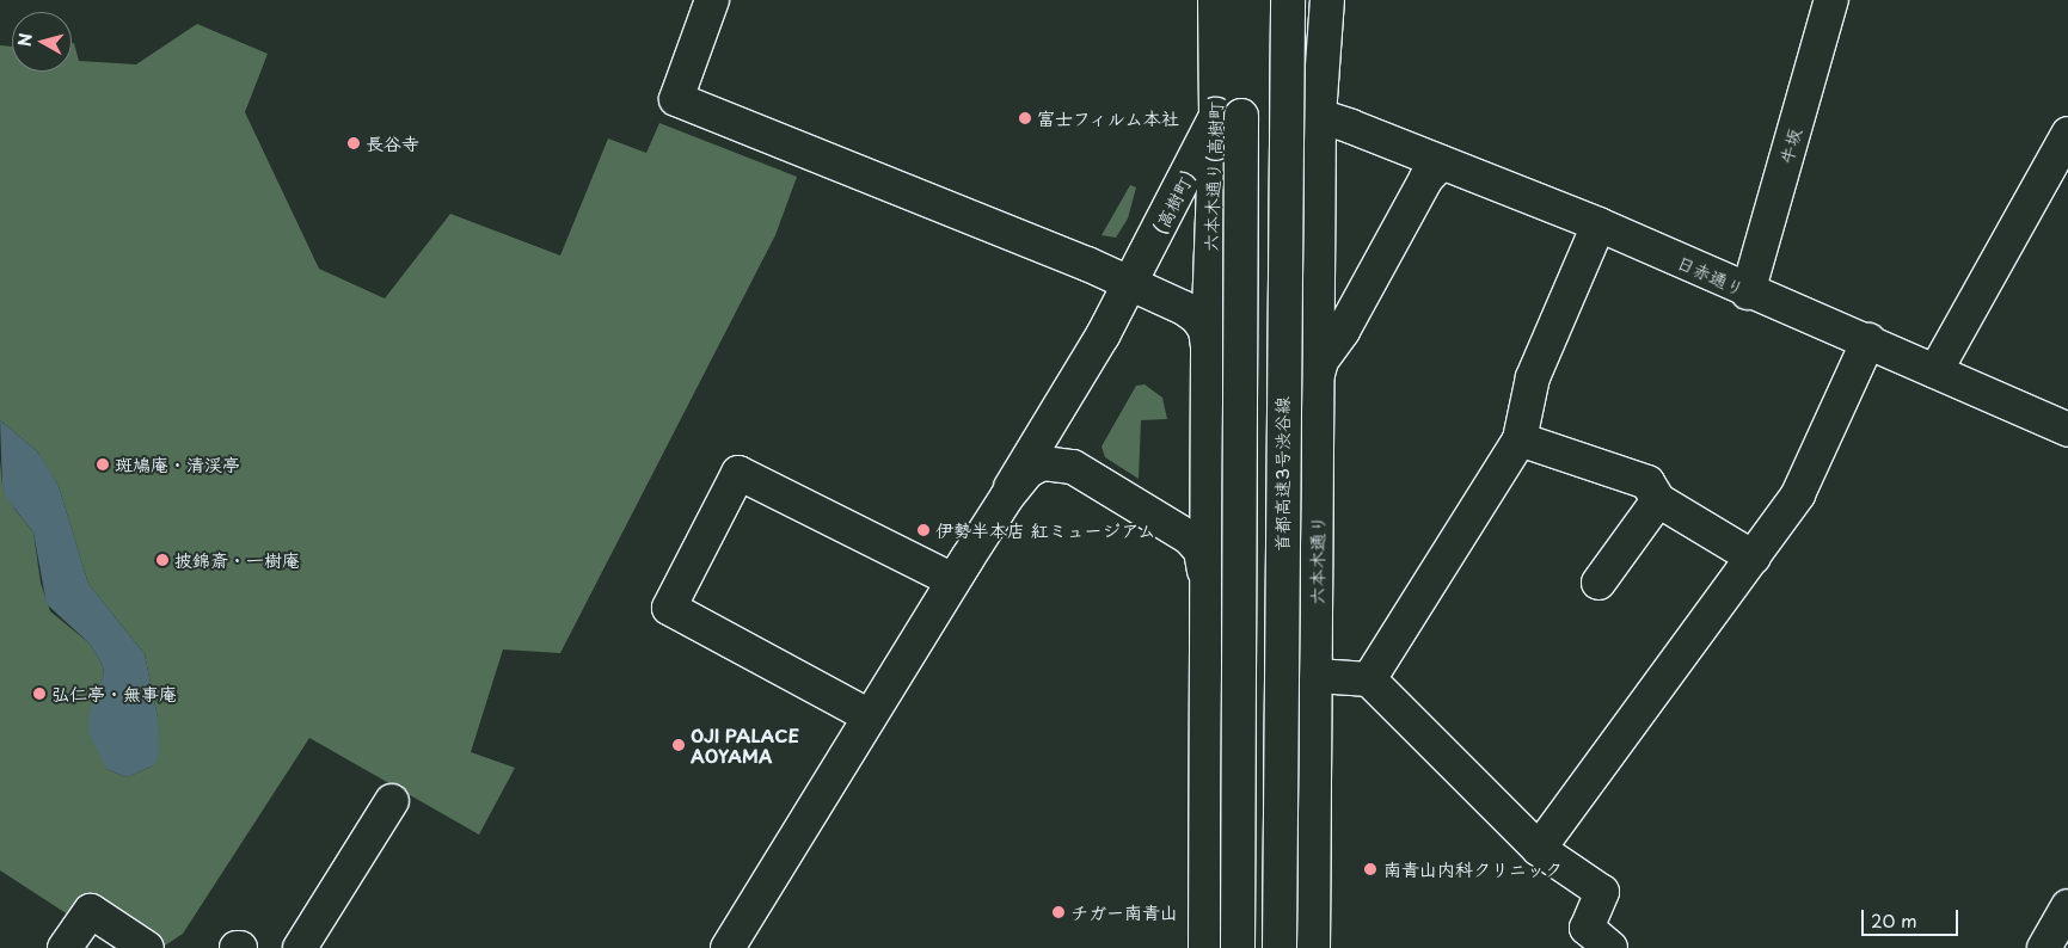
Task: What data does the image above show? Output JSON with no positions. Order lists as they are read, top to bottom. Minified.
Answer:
{"streets":{"main road":["牛坂","六本木通り(高樹町)","(高樹町)","日赤通り","首都高速3号渋谷線","六本木通り"]},"crossings":[["牛坂","日赤通り"],["六本木通り(高樹町)","(高樹町)"],["日赤通り","六本木通り"]],"places":["富士フィルム本社","長谷寺","斑鳩庵・清渓亭","伊勢半本店 紅ミュージアム","披錦斎・一樹庵","弘仁亭・無事庵","OJI PALACE AOYAMA","南青山内科クリニック","チガー南青山"],"scale_bar":"20 m","north":"left"}
